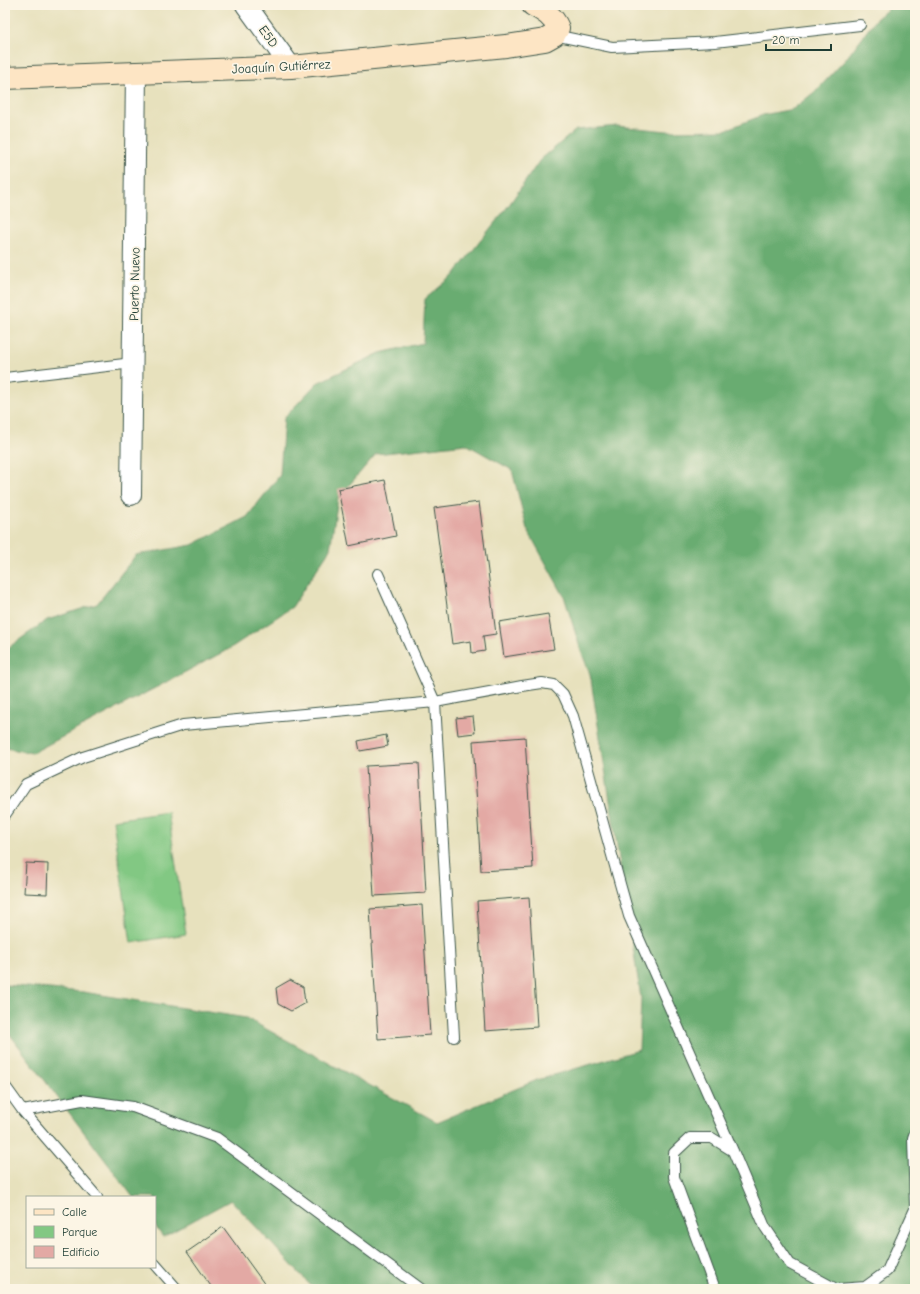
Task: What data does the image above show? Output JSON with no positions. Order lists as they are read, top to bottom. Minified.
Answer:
{"streets":{"street":["E5D","Joaquín Gutiérrez","Puerto Nuevo"]},"crossings":[["E5D","Joaquín Gutiérrez"],["Joaquín Gutiérrez","Puerto Nuevo"]],"legend":["Calle","Parque","Edificio"],"scale_bar":"20 m"}
